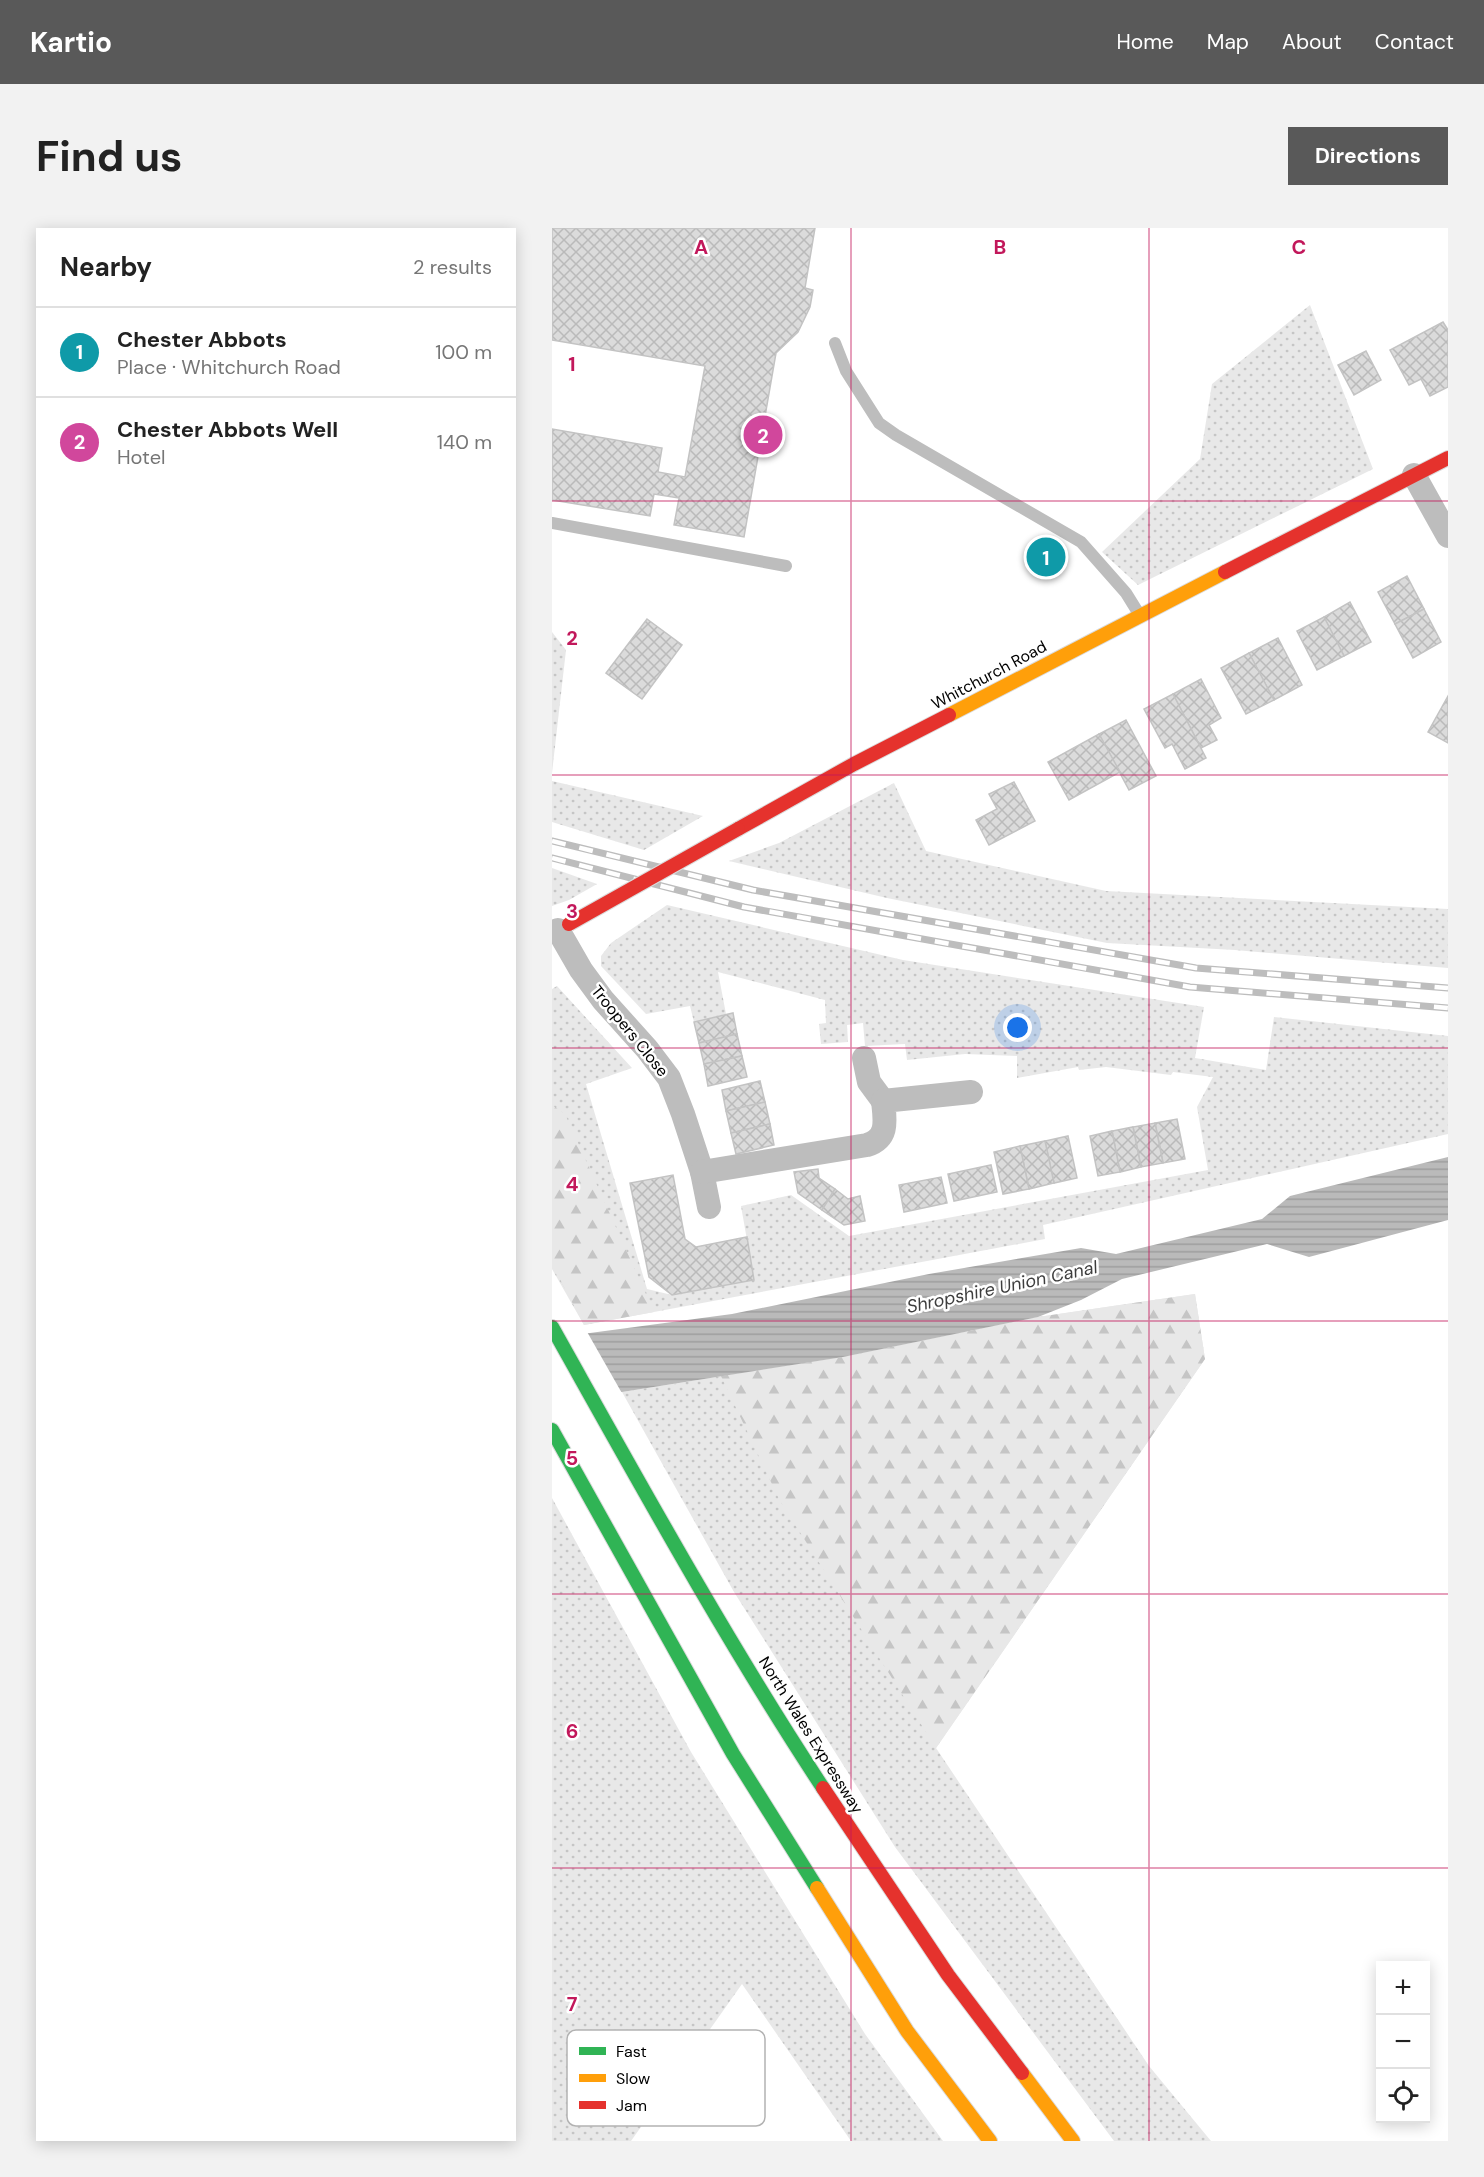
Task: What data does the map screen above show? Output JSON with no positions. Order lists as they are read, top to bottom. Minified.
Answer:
{"streets":{"highway":["Whitchurch Road","North Wales Expressway"],"street":["Troopers Close"]},"crossings":[["Whitchurch Road","Troopers Close"]],"water":["Shropshire Union Canal"],"legend":["Fast","Slow","Jam"],"page":{"header":"Kartio","nav":["Home","Map","About","Contact"],"buttons":"Directions","title":"Find us","heading":["Nearby","2 results"],"list":[{"mark":"1","name":"Chester Abbots","note":"Place · Whitchurch Road","value":"100 m"},{"mark":"2","name":"Chester Abbots Well","note":"Hotel","value":"140 m"}],"pins":["2","1"],"map_buttons":["+","−"]},"grid":{"columns":["A","B","C"],"rows":["1","2","3","4","5","6","7"]}}
